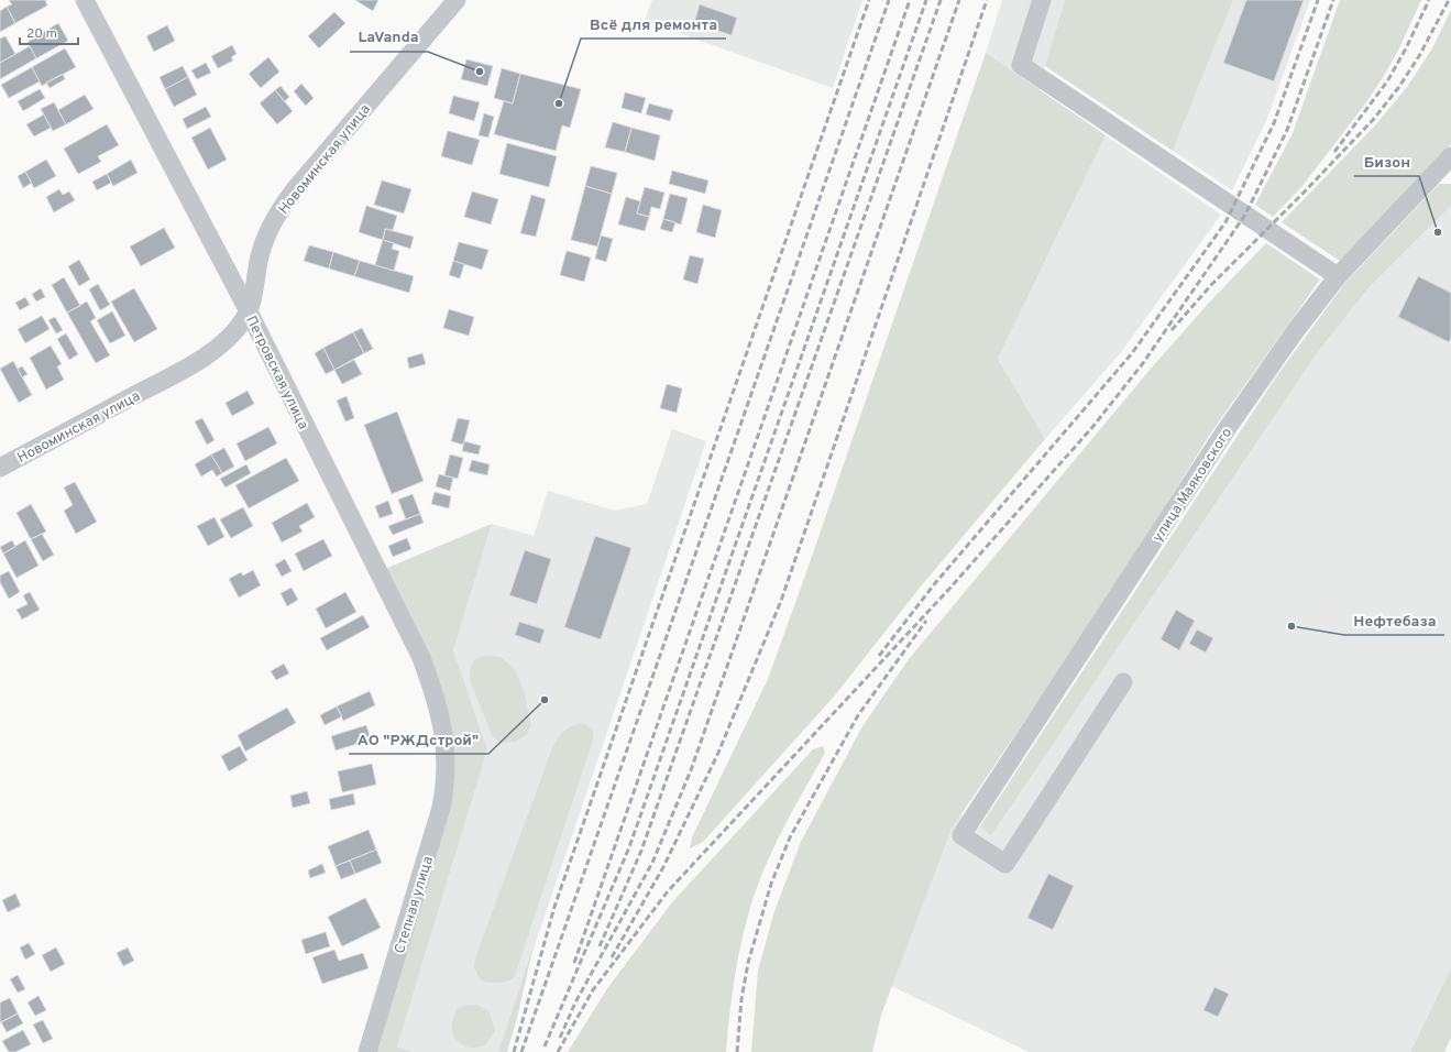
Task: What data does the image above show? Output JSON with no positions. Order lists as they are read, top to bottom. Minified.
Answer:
{"streets":{"street":["Новоминская улица","Петровская улица","улица Маяковского","Степная улица"]},"crossings":[["Новоминская улица","Петровская улица"],["Петровская улица","Степная улица"]],"places":["LaVanda","Всё для ремонта","Бизон","Нефтебаза","АО \"РЖДстрой\""],"scale_bar":"20 m"}
